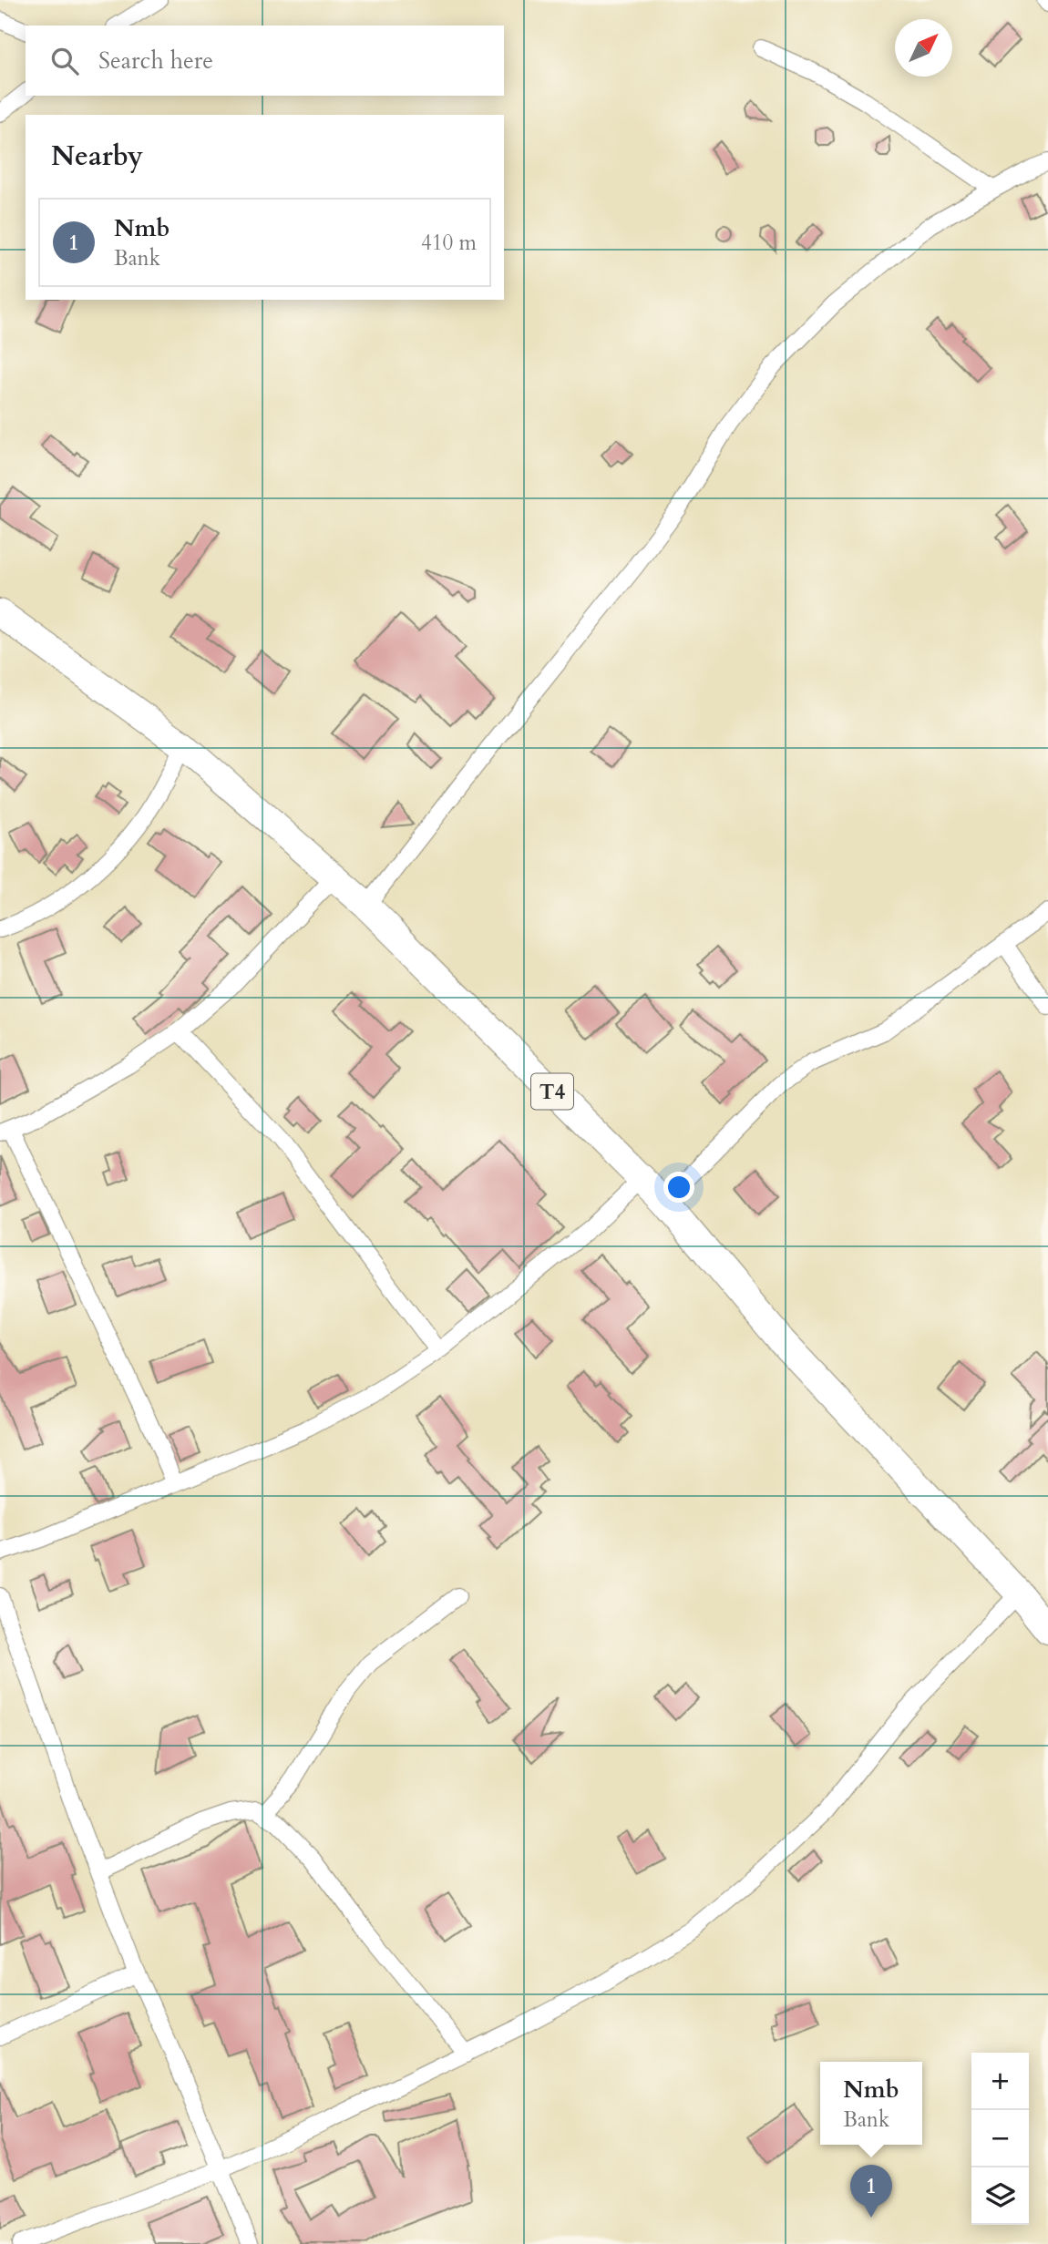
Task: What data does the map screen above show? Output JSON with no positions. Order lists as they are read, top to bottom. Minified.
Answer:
{"streets":{"highway":["T4"]},"north":"top right","page":{"search":"Search here","heading":"Nearby","list":[{"mark":"1","name":"Nmb","note":"Bank","value":"410 m"}],"map_buttons":["+","−"],"popup":["Nmb","Bank"],"pins":"1"}}
